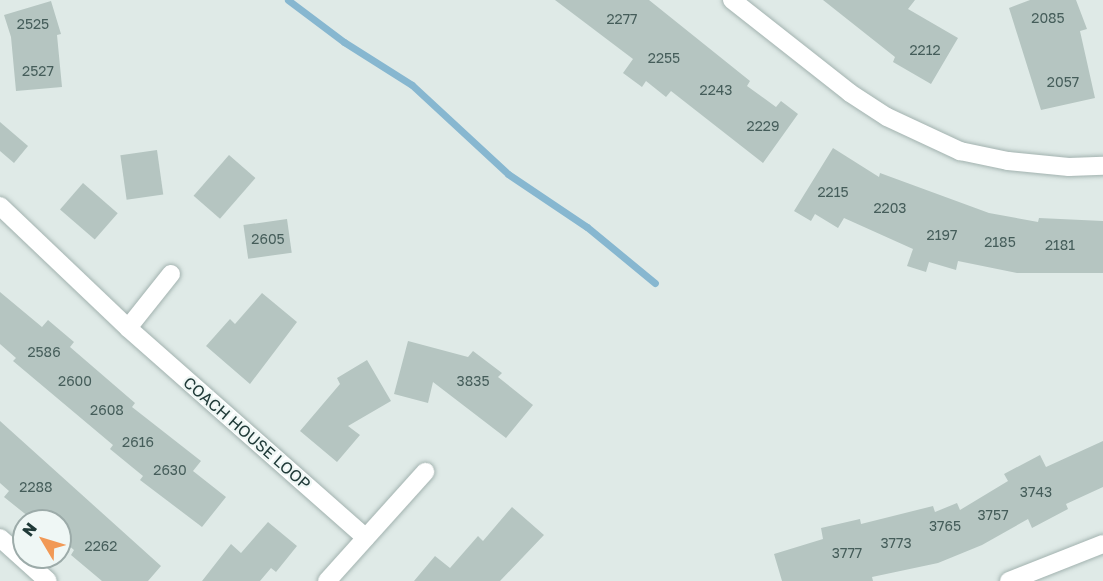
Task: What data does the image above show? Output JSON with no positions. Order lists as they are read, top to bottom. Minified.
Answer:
{"streets":{"street":["COACH HOUSE LOOP"]},"house_numbers":["2085","2277","2525","2212","2255","2527","2057","2243","2229","2215","2203","2197","2605","2185","2181","2586","2600","3835","2608","2616","2630","2288","3743","3757","3765","3773","2262","3777"],"north":"top left"}
